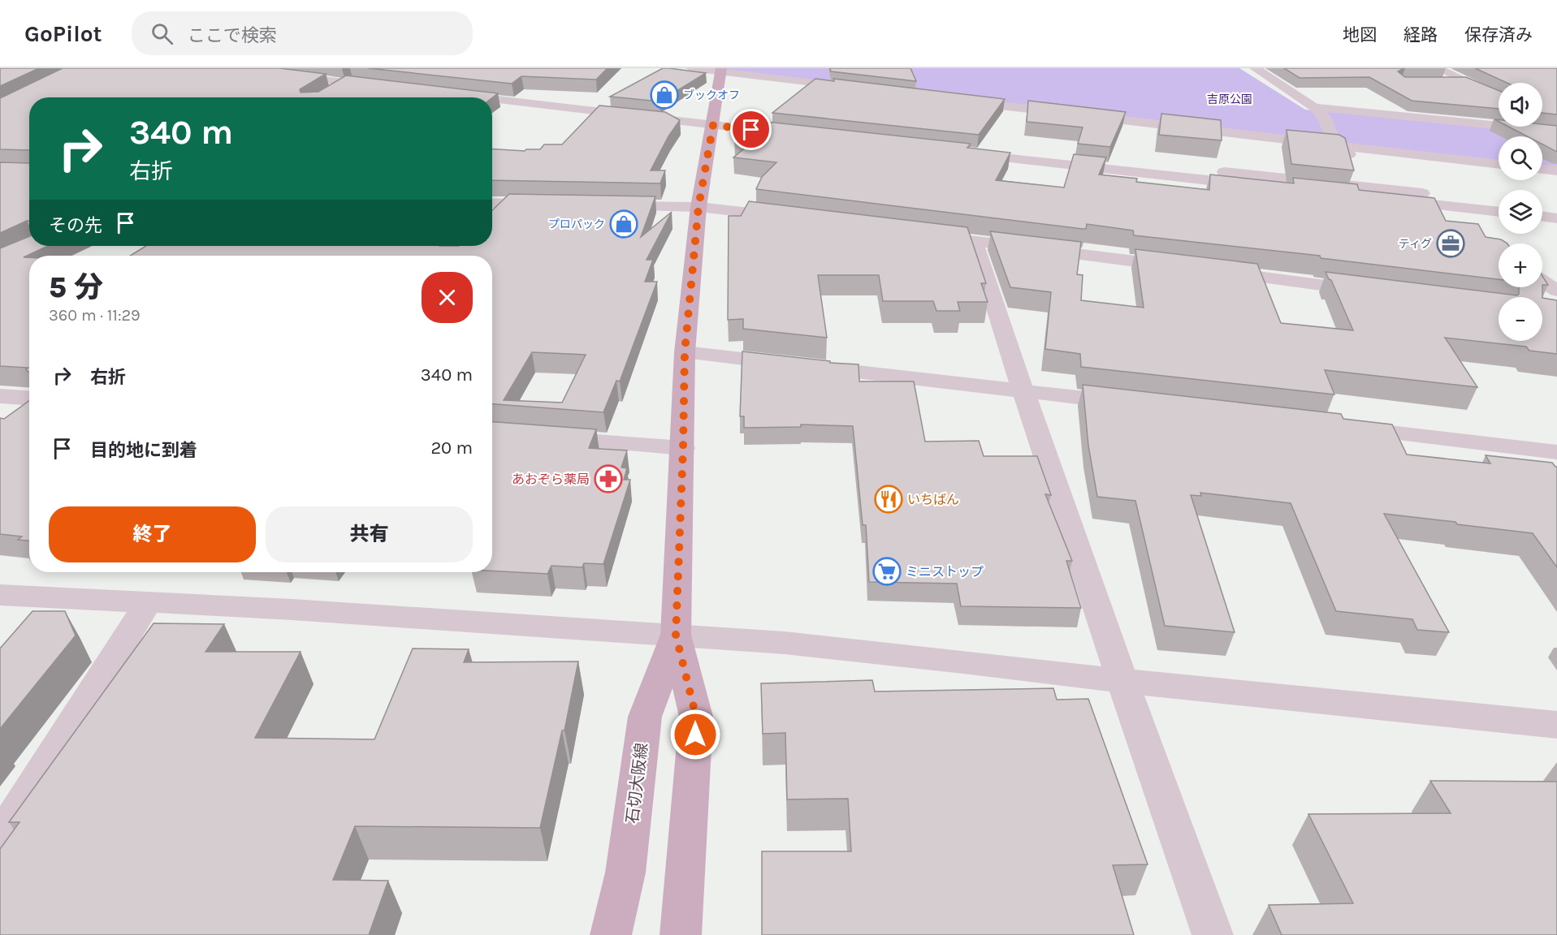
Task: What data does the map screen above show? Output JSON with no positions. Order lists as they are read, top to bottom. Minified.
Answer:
{"streets":{"main road":["石切大阪線"]},"parks":["吉原公園"],"places":{"shop":["ブックオフ","プロパック"],"office":["ティグ"],"pharmacy":["あおぞら薬局"],"restaurant":["いちばん"],"supermarket":["ミニストップ"]},"page":{"header":"GoPilot","search":"ここで検索","nav":["地図","経路","保存済み"],"map_buttons":["+","−"],"turn":["340 m","右折"],"then":"その先","heading":["5 分","360 m · 11:29"],"list":[{"name":"右折","value":"340 m"},{"name":"目的地に到着","value":"20 m"}],"buttons":["終了","共有"]}}
